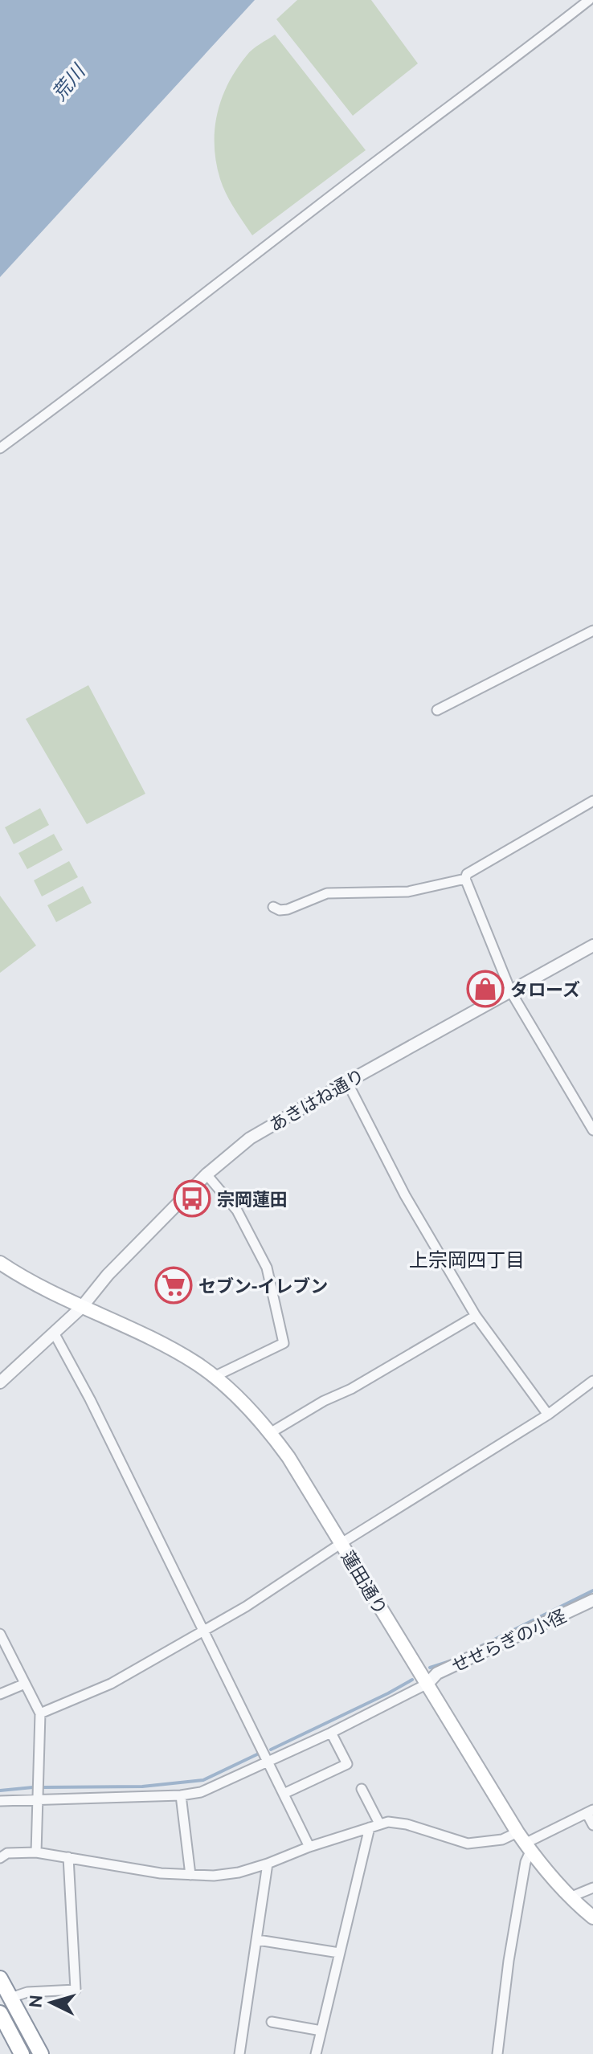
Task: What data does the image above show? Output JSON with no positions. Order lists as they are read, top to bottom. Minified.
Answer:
{"streets":{"main road":["蓮田通り"],"street":["あきはね通り","せせらぎの小径"]},"crossings":[["あきはね通り","蓮田通り"],["蓮田通り","せせらぎの小径"]],"districts":["上宗岡四丁目"],"water":["荒川"],"places":{"shop":["タローズ"],"bus stop":["宗岡蓮田"],"supermarket":["セブン-イレブン"]},"north":"left"}
